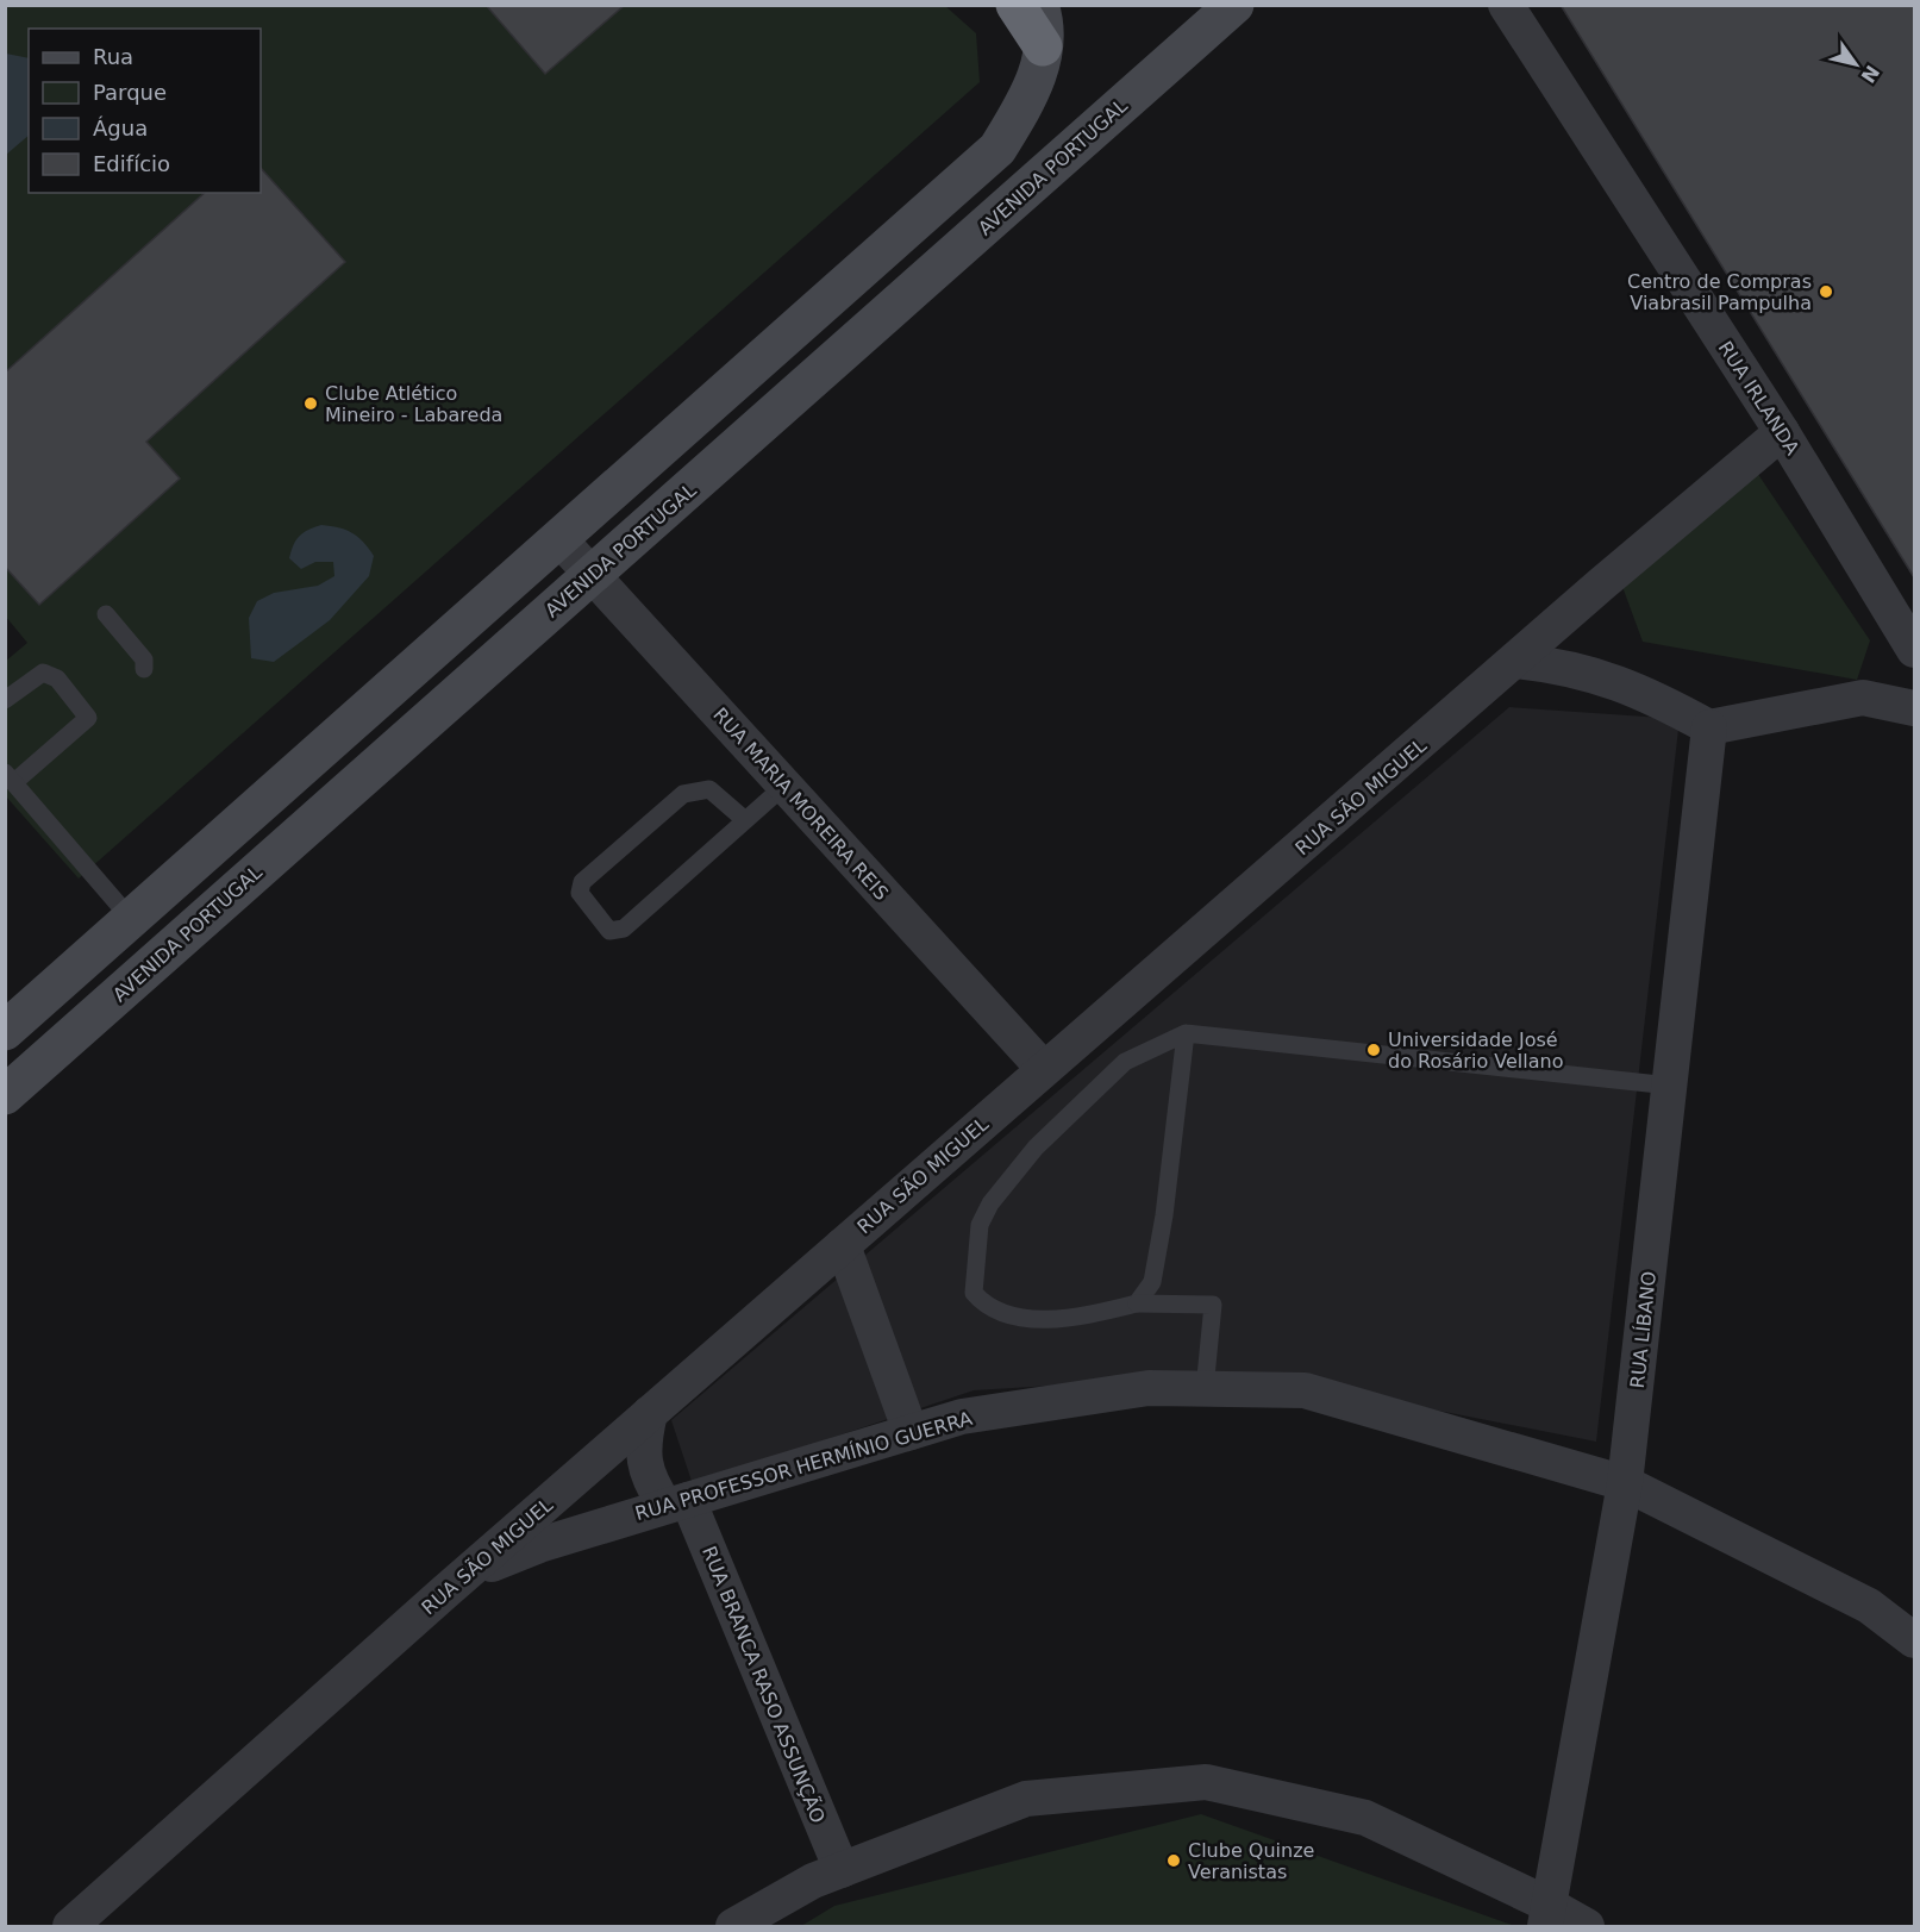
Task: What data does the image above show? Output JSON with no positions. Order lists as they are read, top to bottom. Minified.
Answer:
{"streets":{"main road":["AVENIDA PORTUGAL"],"street":["RUA IRLANDA","RUA SÃO MIGUEL","RUA MARIA MOREIRA REIS","RUA LÍBANO","RUA PROFESSOR HERMÍNIO GUERRA","RUA BRANCA RASO ASSUNÇÃO"]},"crossings":[["AVENIDA PORTUGAL","RUA MARIA MOREIRA REIS"],["RUA IRLANDA","RUA SÃO MIGUEL"],["RUA SÃO MIGUEL","RUA MARIA MOREIRA REIS"],["RUA SÃO MIGUEL","RUA PROFESSOR HERMÍNIO GUERRA"],["RUA SÃO MIGUEL","RUA BRANCA RASO ASSUNÇÃO"],["RUA LÍBANO","RUA PROFESSOR HERMÍNIO GUERRA"],["RUA PROFESSOR HERMÍNIO GUERRA","RUA BRANCA RASO ASSUNÇÃO"]],"places":["Centro de Compras Viabrasil Pampulha","Clube Atlético Mineiro - Labareda","Universidade José do Rosário Vellano","Clube Quinze Veranistas"],"legend":["Rua","Parque","Água","Edifício"],"north":"bottom right"}
